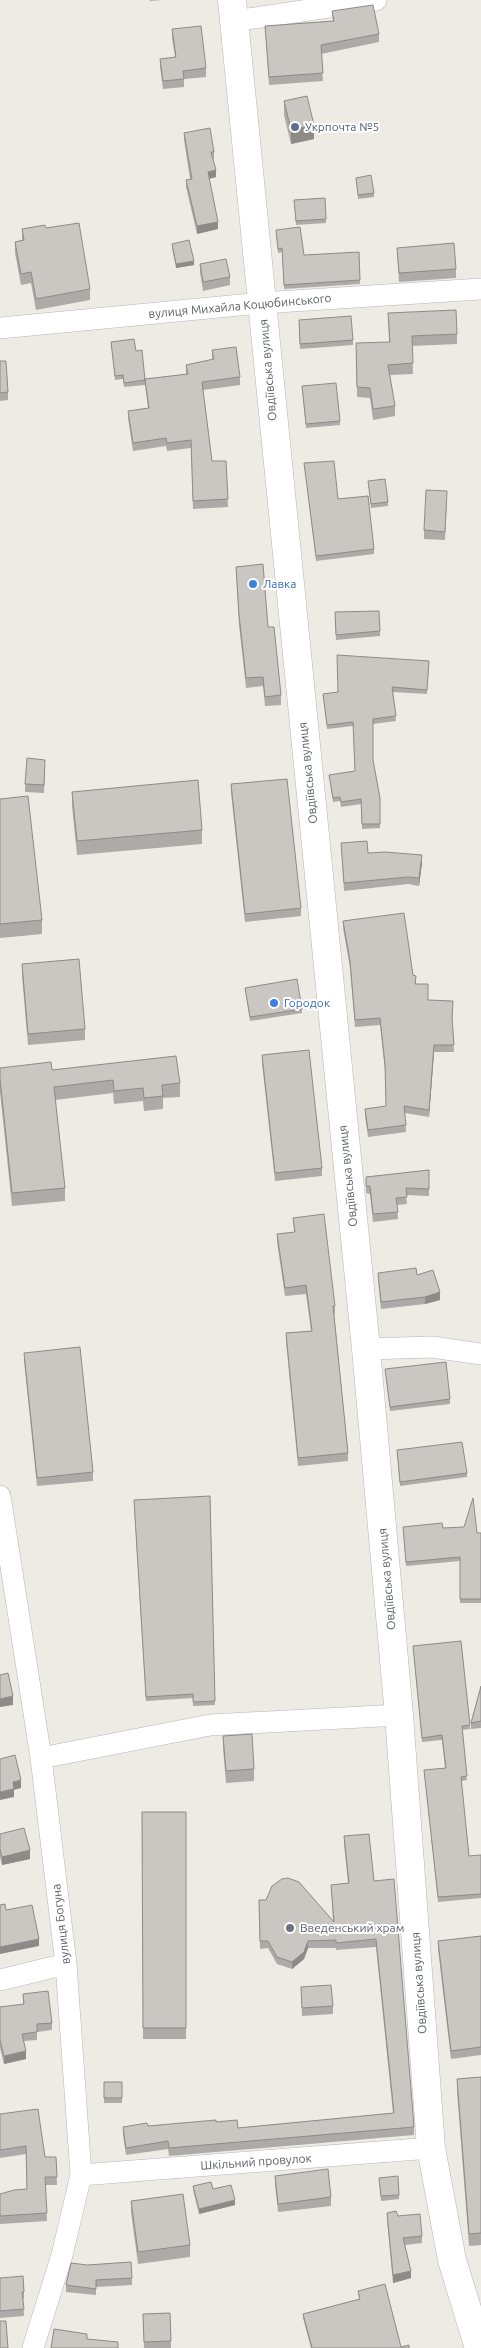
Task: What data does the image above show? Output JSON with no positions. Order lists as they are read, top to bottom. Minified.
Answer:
{"streets":{"main road":["Овдіївська вулиця"],"street":["вулиця Михайла Коцюбинського","вулиця Богуна","Шкільний провулок"]},"crossings":[["вулиця Михайла Коцюбинського","Овдіївська вулиця"],["Овдіївська вулиця","Шкільний провулок"],["вулиця Богуна","Шкільний провулок"]],"places":["Укрпочта №5","Лавка","Городок","Введенський храм"]}
